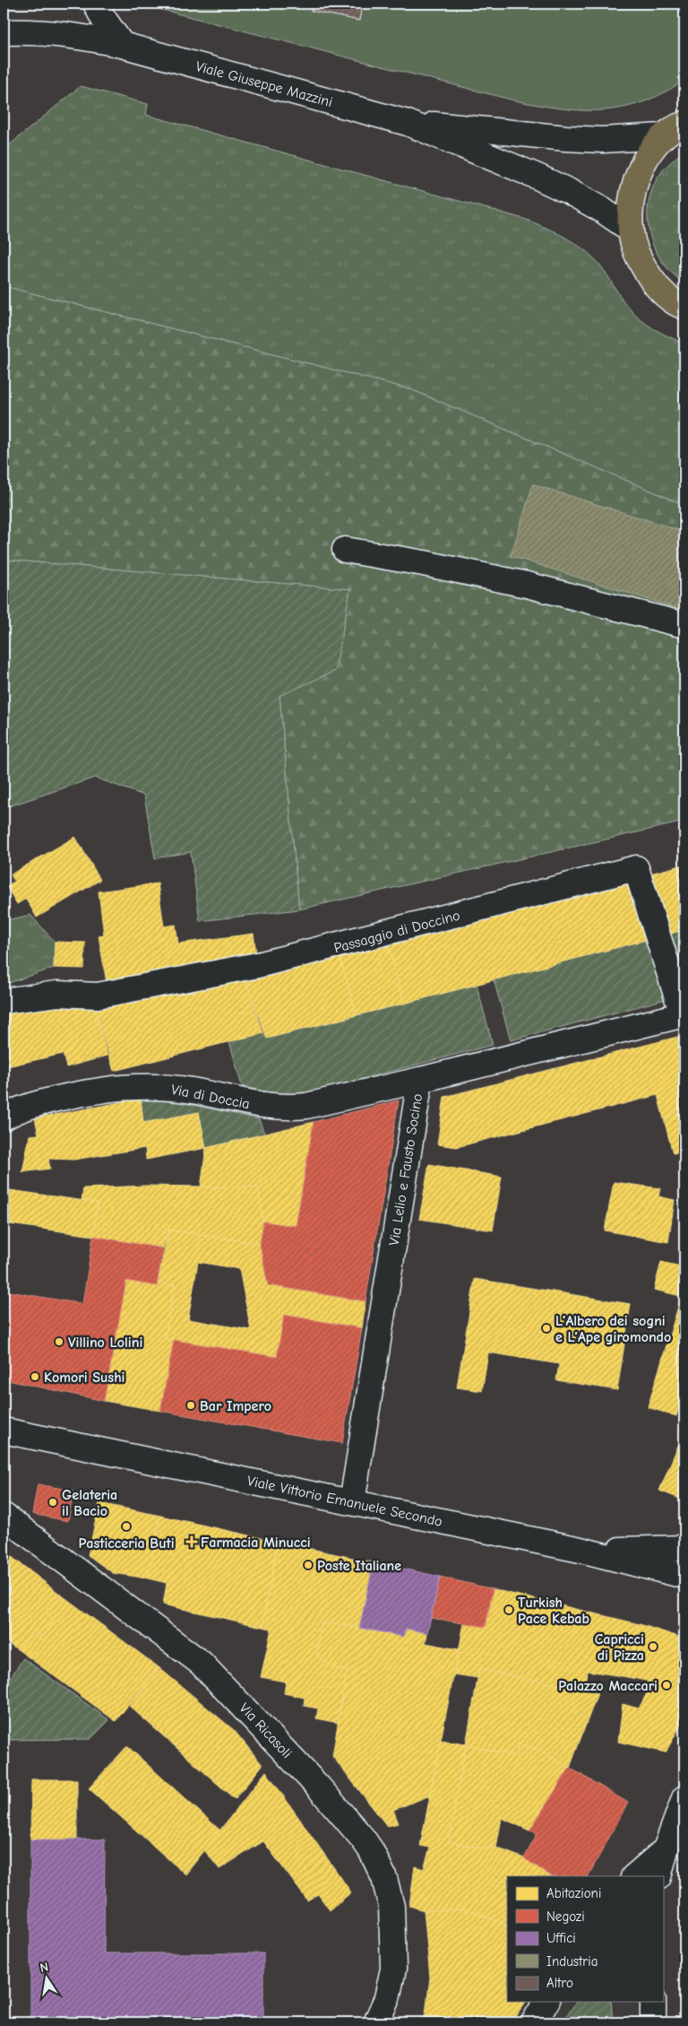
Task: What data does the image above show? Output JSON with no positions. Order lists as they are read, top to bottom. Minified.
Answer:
{"streets":{"main road":["Viale Giuseppe Mazzini"],"street":["Passaggio di Doccino","Via di Doccia","Via Lelio e Fausto Socino","Viale Vittorio Emanuele Secondo","Via Ricasoli"]},"crossings":[["Passaggio di Doccino","Via Lelio e Fausto Socino"],["Via di Doccia","Via Lelio e Fausto Socino"],["Via Lelio e Fausto Socino","Viale Vittorio Emanuele Secondo"]],"places":{"other":["L’Albero dei sogni e L’Ape giromondo","Villino Lolini","Komori Sushi","Bar Impero","Gelateria il Bacio","Pasticceria Buti","Poste Italiane","Turkish Pace Kebab","Capricci di Pizza","Palazzo Maccari"],"health":["Farmacia Minucci"]},"legend":["Abitazioni","Negozi","Uffici","Industria","Altro"],"north":"top"}
